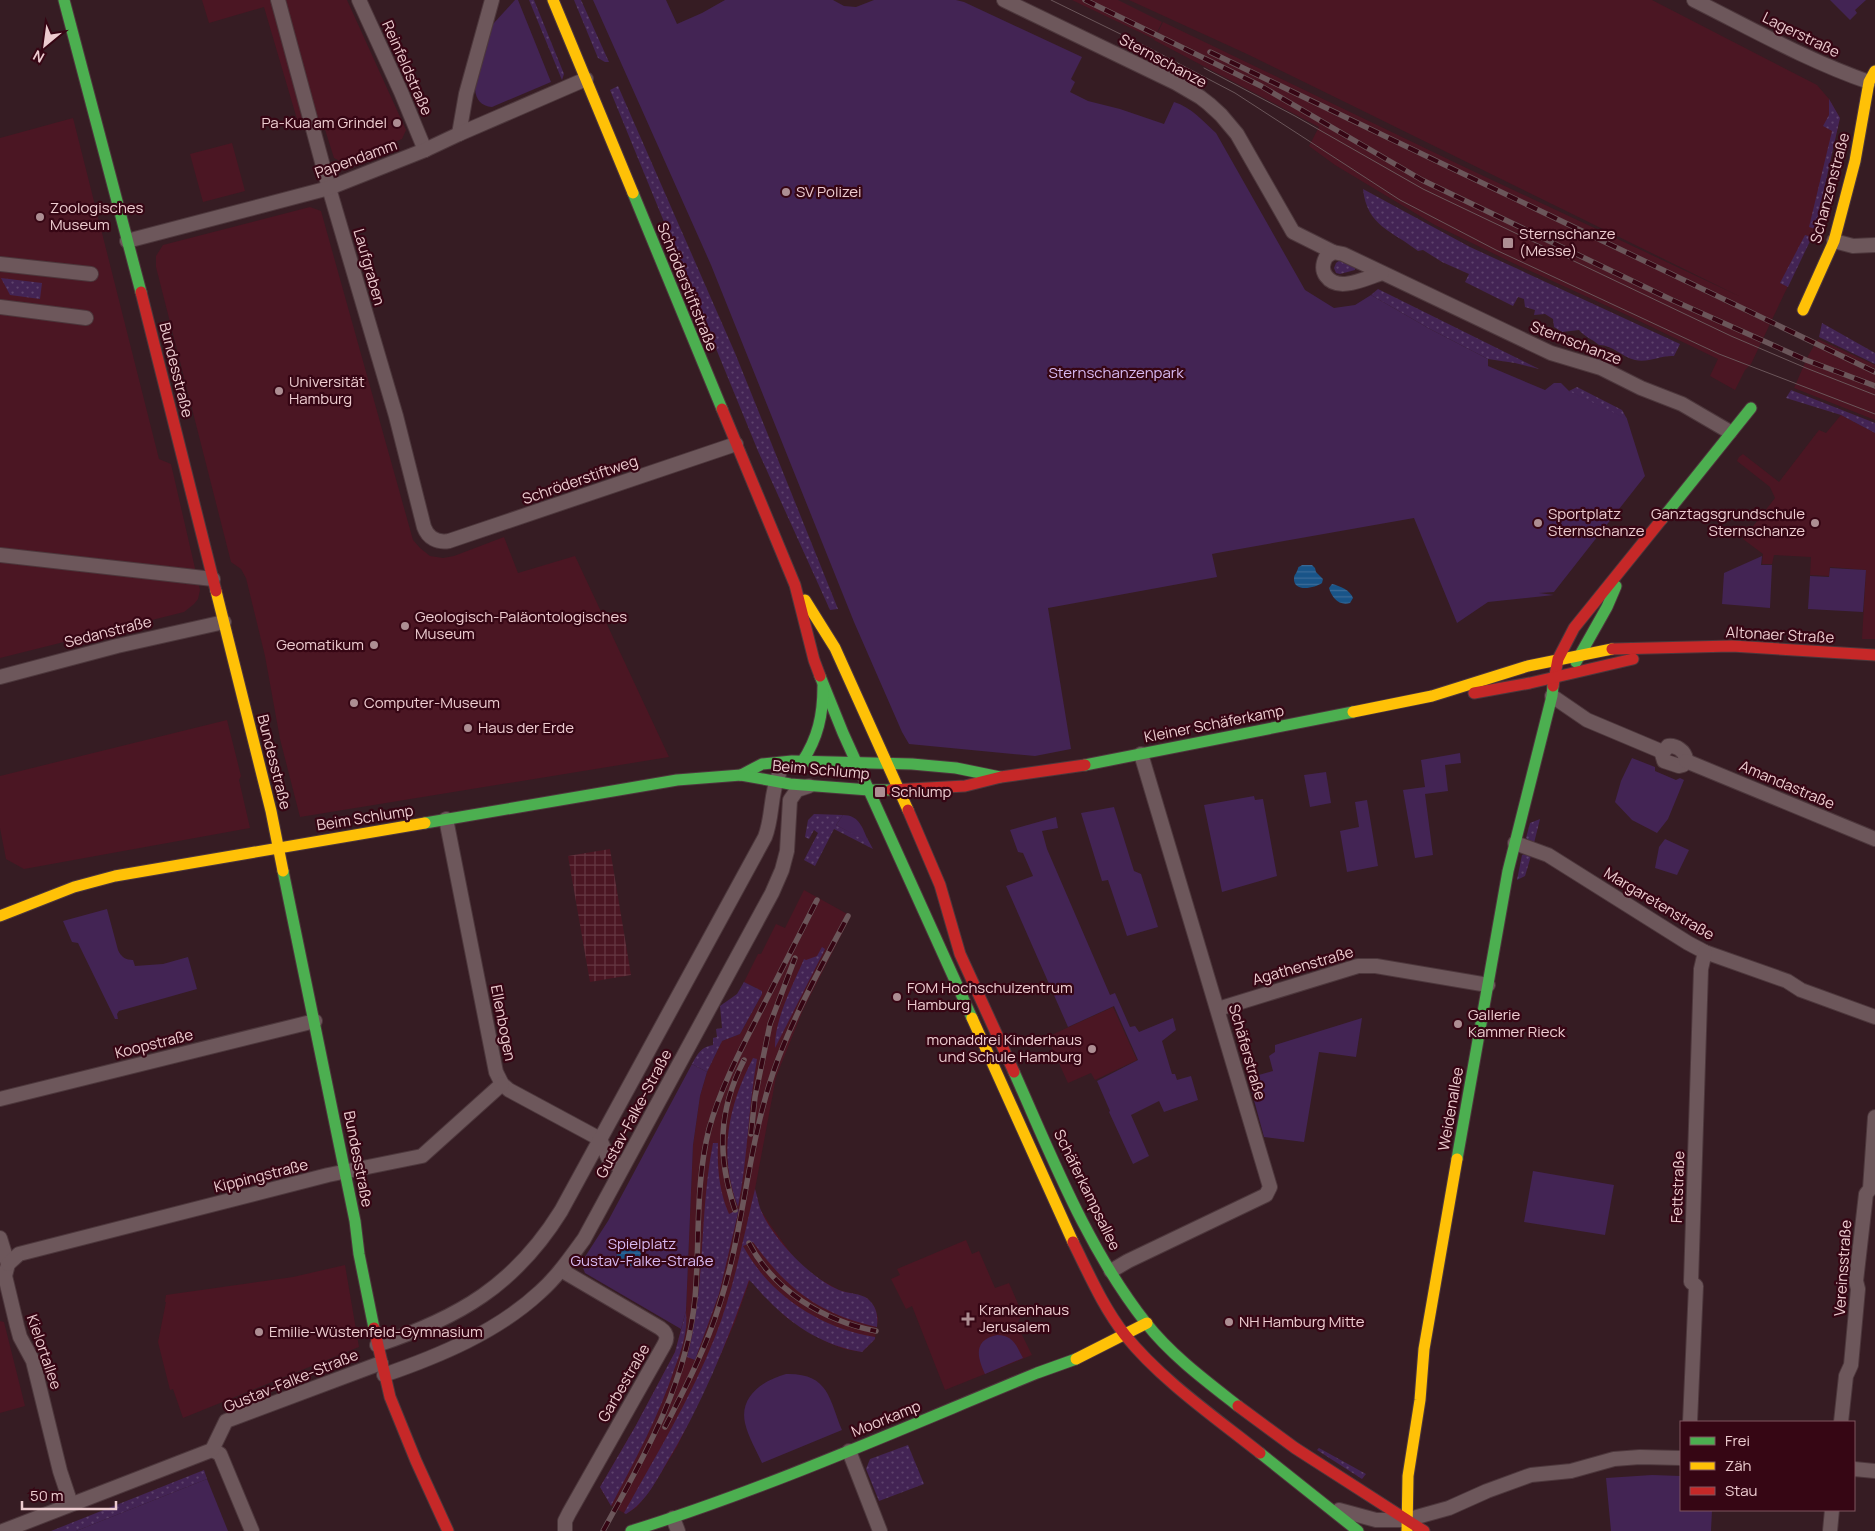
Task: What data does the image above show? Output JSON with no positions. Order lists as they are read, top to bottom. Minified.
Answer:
{"streets":{"main road":["Schanzenstraße","Schröderstiftstraße","Bundesstraße","Altonaer Straße","Kleiner Schäferkamp","Beim Schlump","Weidenallee","Schäferkampsallee","Moorkamp"],"street":["Lagerstraße","Sternschanze","Reinfeldstraße","Papendamm","Laufgraben","Schröderstiftweg","Sedanstraße","Amandastraße","Margaretenstraße","Agathenstraße","Ellenbogen","Koopstraße","Schäferstraße","Gustav-Falke-Straße","Kippingstraße","Fettstraße","Vereinsstraße","Kielortallee","Garbestraße"]},"crossings":[["Lagerstraße","Schanzenstraße"],["Reinfeldstraße","Papendamm"],["Papendamm","Laufgraben"],["Papendamm","Schröderstiftstraße"],["Papendamm","Bundesstraße"],["Laufgraben","Schröderstiftweg"],["Schröderstiftstraße","Schröderstiftweg"],["Schröderstiftstraße","Kleiner Schäferkamp"],["Schröderstiftstraße","Beim Schlump"],["Schröderstiftstraße","Schäferkampsallee"],["Bundesstraße","Sedanstraße"],["Bundesstraße","Beim Schlump"],["Bundesstraße","Koopstraße"],["Bundesstraße","Gustav-Falke-Straße"],["Bundesstraße","Kippingstraße"],["Altonaer Straße","Kleiner Schäferkamp"],["Altonaer Straße","Weidenallee"],["Kleiner Schäferkamp","Beim Schlump"],["Kleiner Schäferkamp","Schäferstraße"],["Kleiner Schäferkamp","Weidenallee"],["Kleiner Schäferkamp","Schäferkampsallee"],["Beim Schlump","Ellenbogen"],["Beim Schlump","Gustav-Falke-Straße"],["Beim Schlump","Schäferkampsallee"],["Amandastraße","Weidenallee"],["Margaretenstraße","Weidenallee"],["Margaretenstraße","Fettstraße"],["Agathenstraße","Schäferstraße"],["Agathenstraße","Weidenallee"],["Ellenbogen","Gustav-Falke-Straße"],["Ellenbogen","Kippingstraße"],["Schäferstraße","Schäferkampsallee"],["Weidenallee","Schäferkampsallee"],["Gustav-Falke-Straße","Garbestraße"],["Kippingstraße","Kielortallee"],["Schäferkampsallee","Moorkamp"]],"parks":["Sternschanzenpark","Spielplatz Gustav-Falke-Straße"],"places":{"other":["Pa-Kua am Grindel","SV Polizei","Zoologisches Museum","Universität Hamburg","Sportplatz Sternschanze","Ganztagsgrundschule Sternschanze","Geologisch-Paläontologisches Museum","Geomatikum","Computer-Museum","Haus der Erde","FOM Hochschulzentrum Hamburg","Gallerie Kammer Rieck","monaddrei Kinderhaus und Schule Hamburg","NH Hamburg Mitte","Emilie-Wüstenfeld-Gymnasium"],"transit":["Sternschanze (Messe)","Schlump"],"health":["Krankenhaus Jerusalem"]},"legend":["Frei","Zäh","Stau"],"scale_bar":"50 m","north":"bottom left"}
